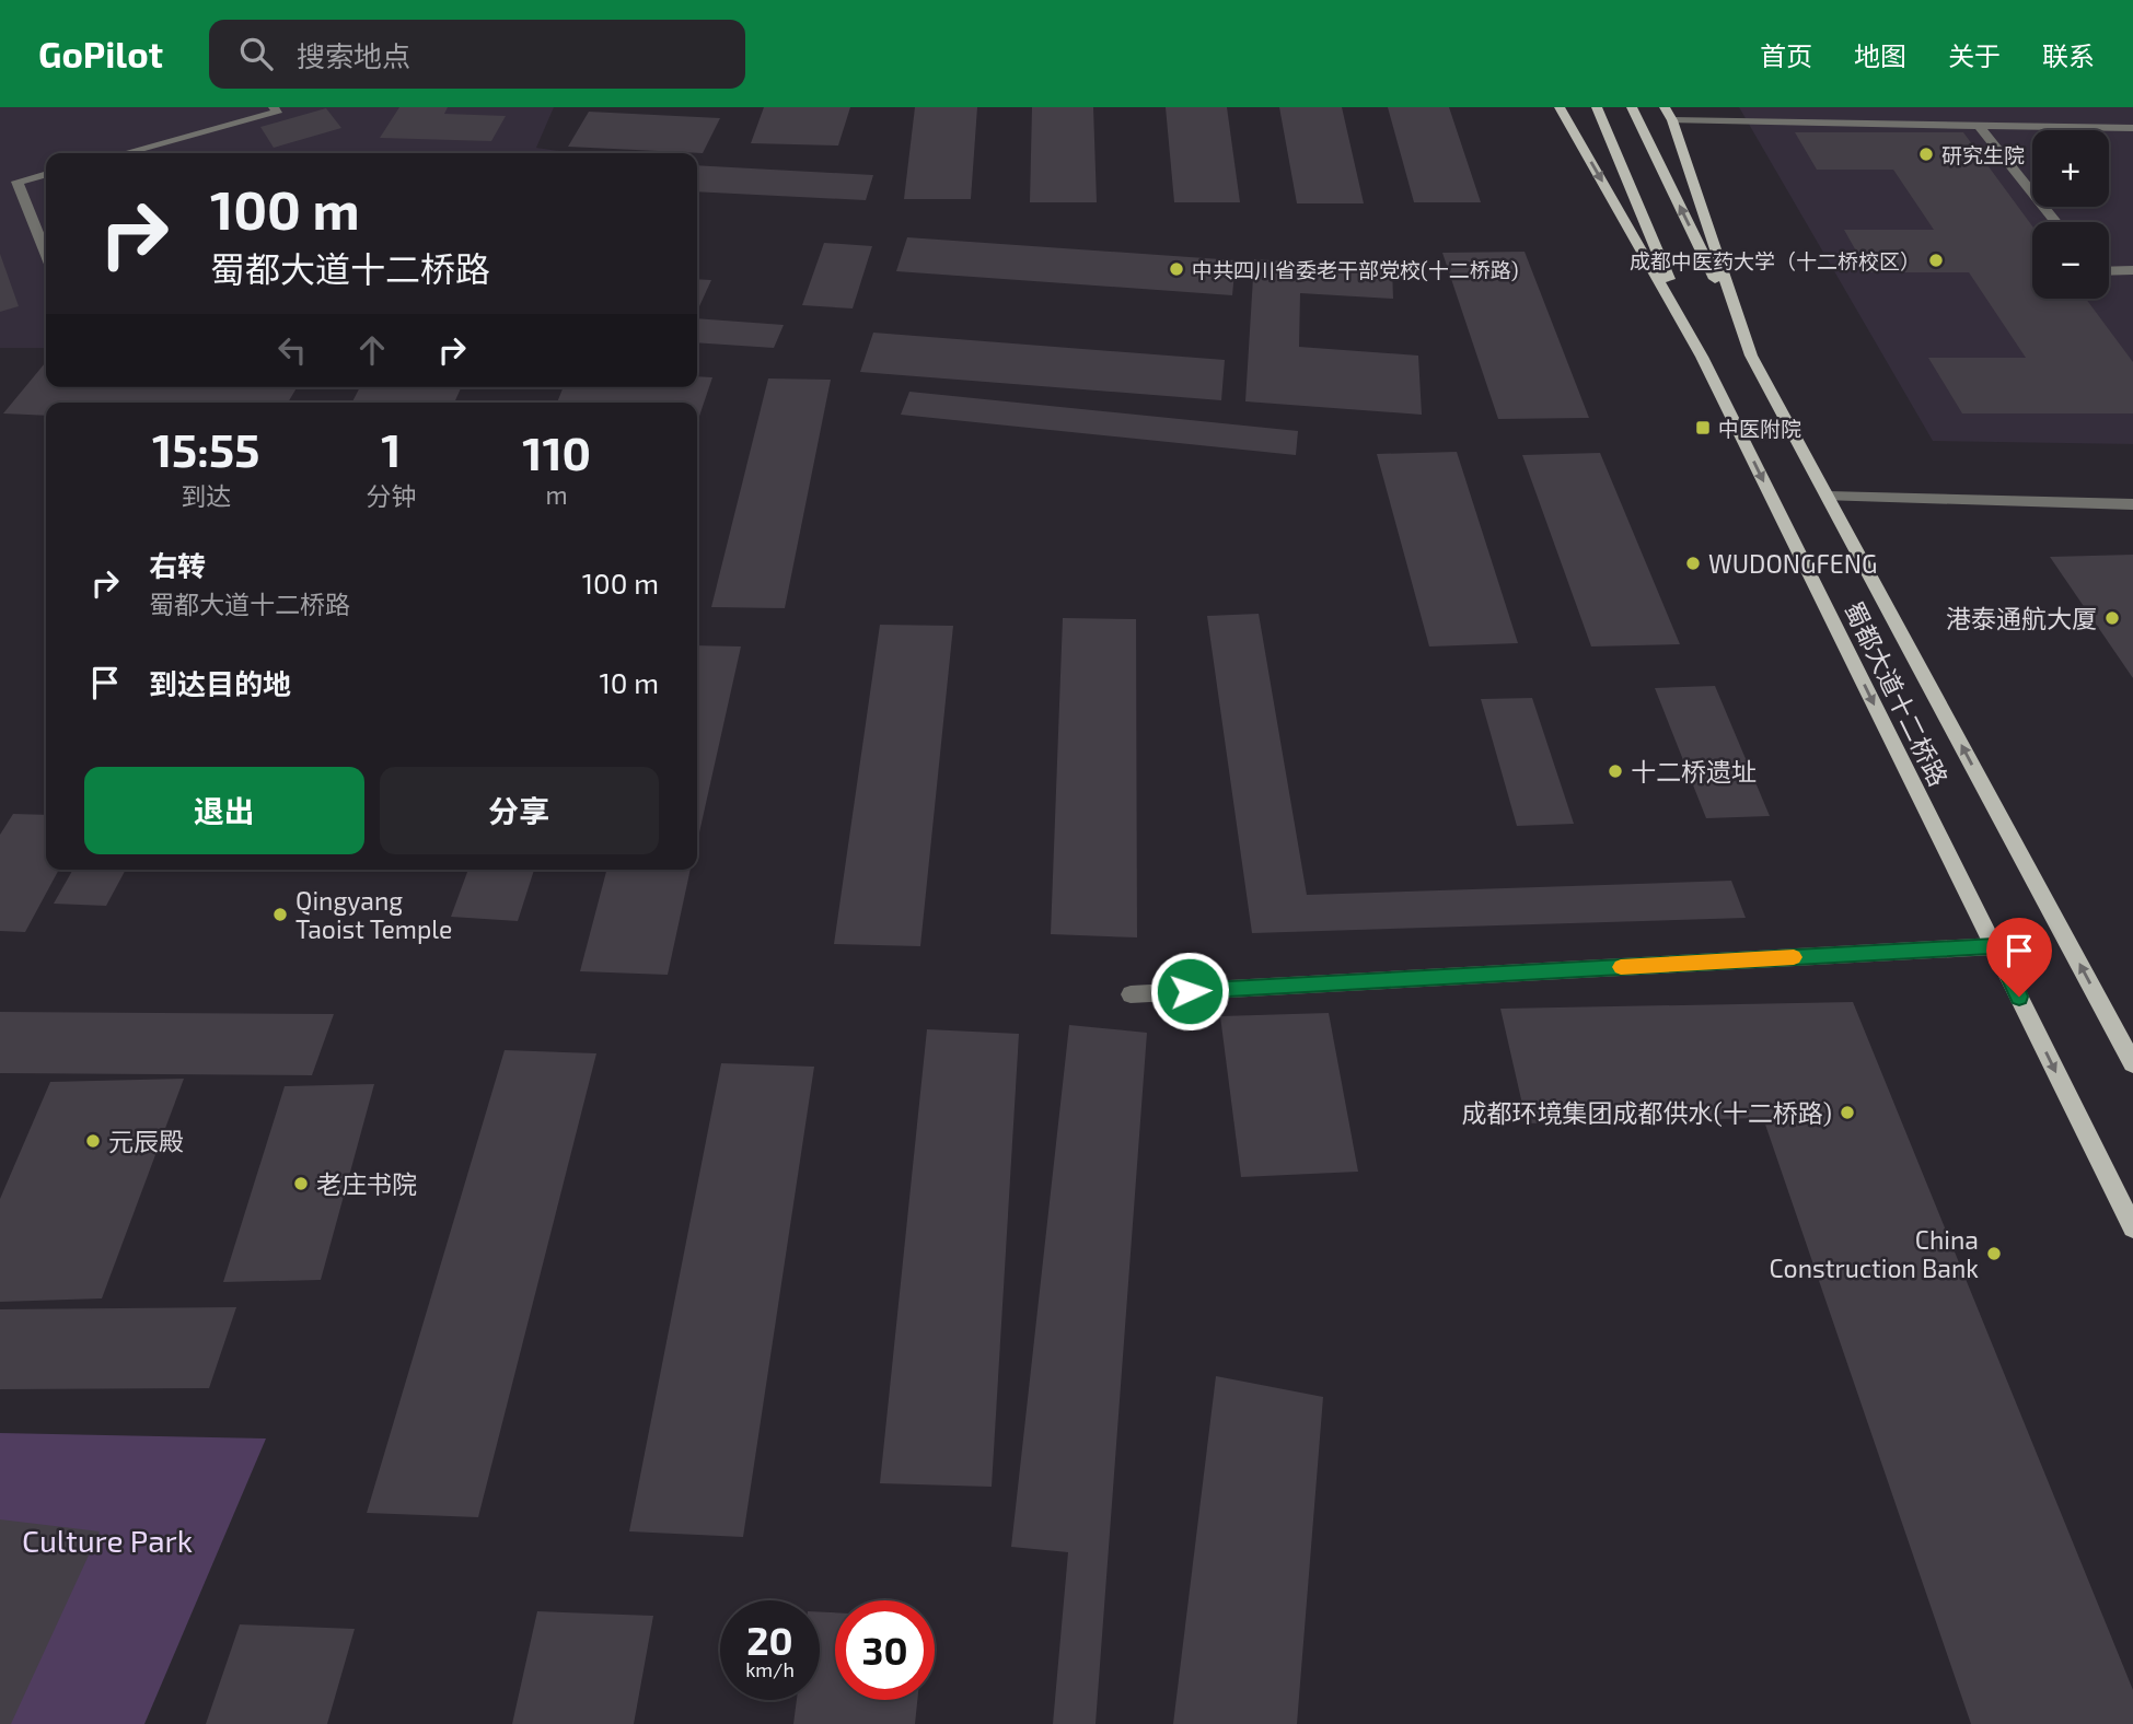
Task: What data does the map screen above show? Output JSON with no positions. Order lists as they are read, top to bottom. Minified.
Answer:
{"streets":{"main road":["蜀都大道十二桥路"]},"parks":["Culture Park"],"places":{"other":["研究生院","成都中医药大学（十二桥校区）","中共四川省委老干部党校(十二桥路)","WUDONGFENG","港泰通航大厦","十二桥遗址","Qingyang Taoist Temple","成都环境集团成都供水(十二桥路)","元辰殿","老庄书院","China Construction Bank"],"transit":["中医附院"]},"page":{"header":"GoPilot","search":"搜索地点","nav":["首页","地图","关于","联系"],"map_buttons":["+","−"],"turn":["100 m","蜀都大道十二桥路"],"eta":["15:55","到达","1","分钟","110","m"],"list":[{"name":"右转","note":"蜀都大道十二桥路","value":"100 m"},{"name":"到达目的地","value":"10 m"}],"buttons":["退出","分享"],"speed":"20 km/h","limit":"30"}}
